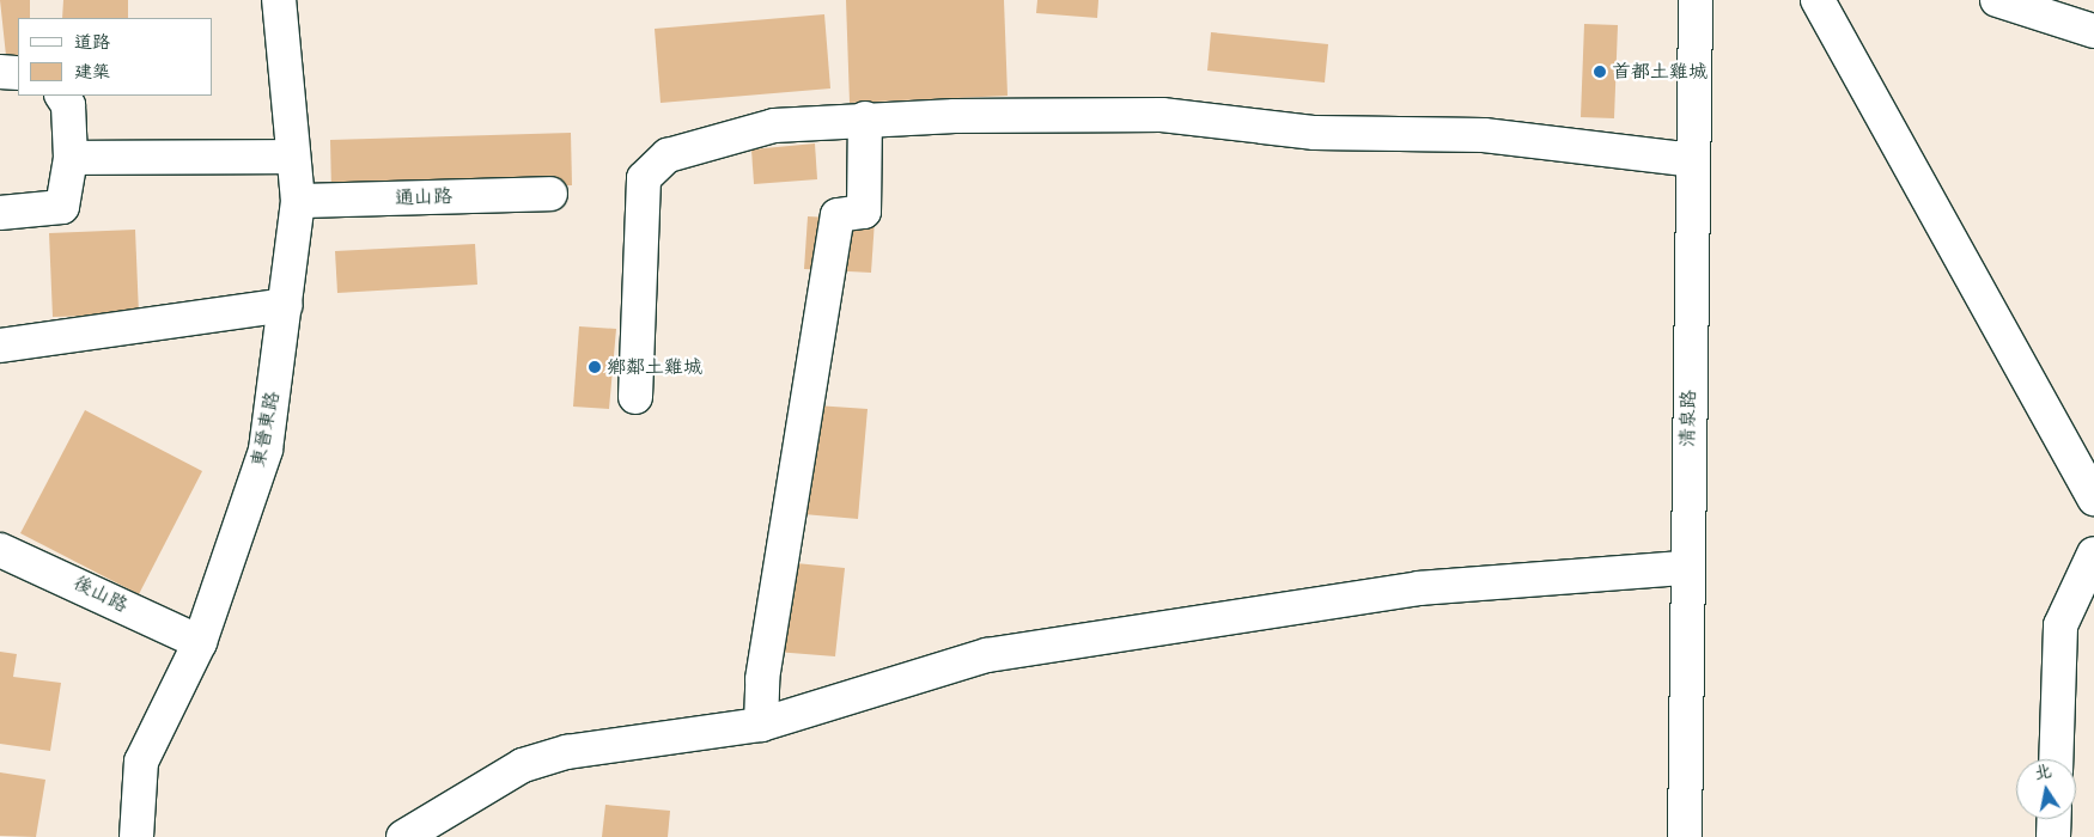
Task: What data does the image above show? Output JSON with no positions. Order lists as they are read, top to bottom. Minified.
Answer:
{"streets":{"street":["通山路","清泉路","東晉東路","後山路"]},"crossings":[["通山路","東晉東路"],["東晉東路","後山路"]],"places":["首都土雞城","鄉鄰土雞城"],"legend":["道路","建築"],"north":"top"}
